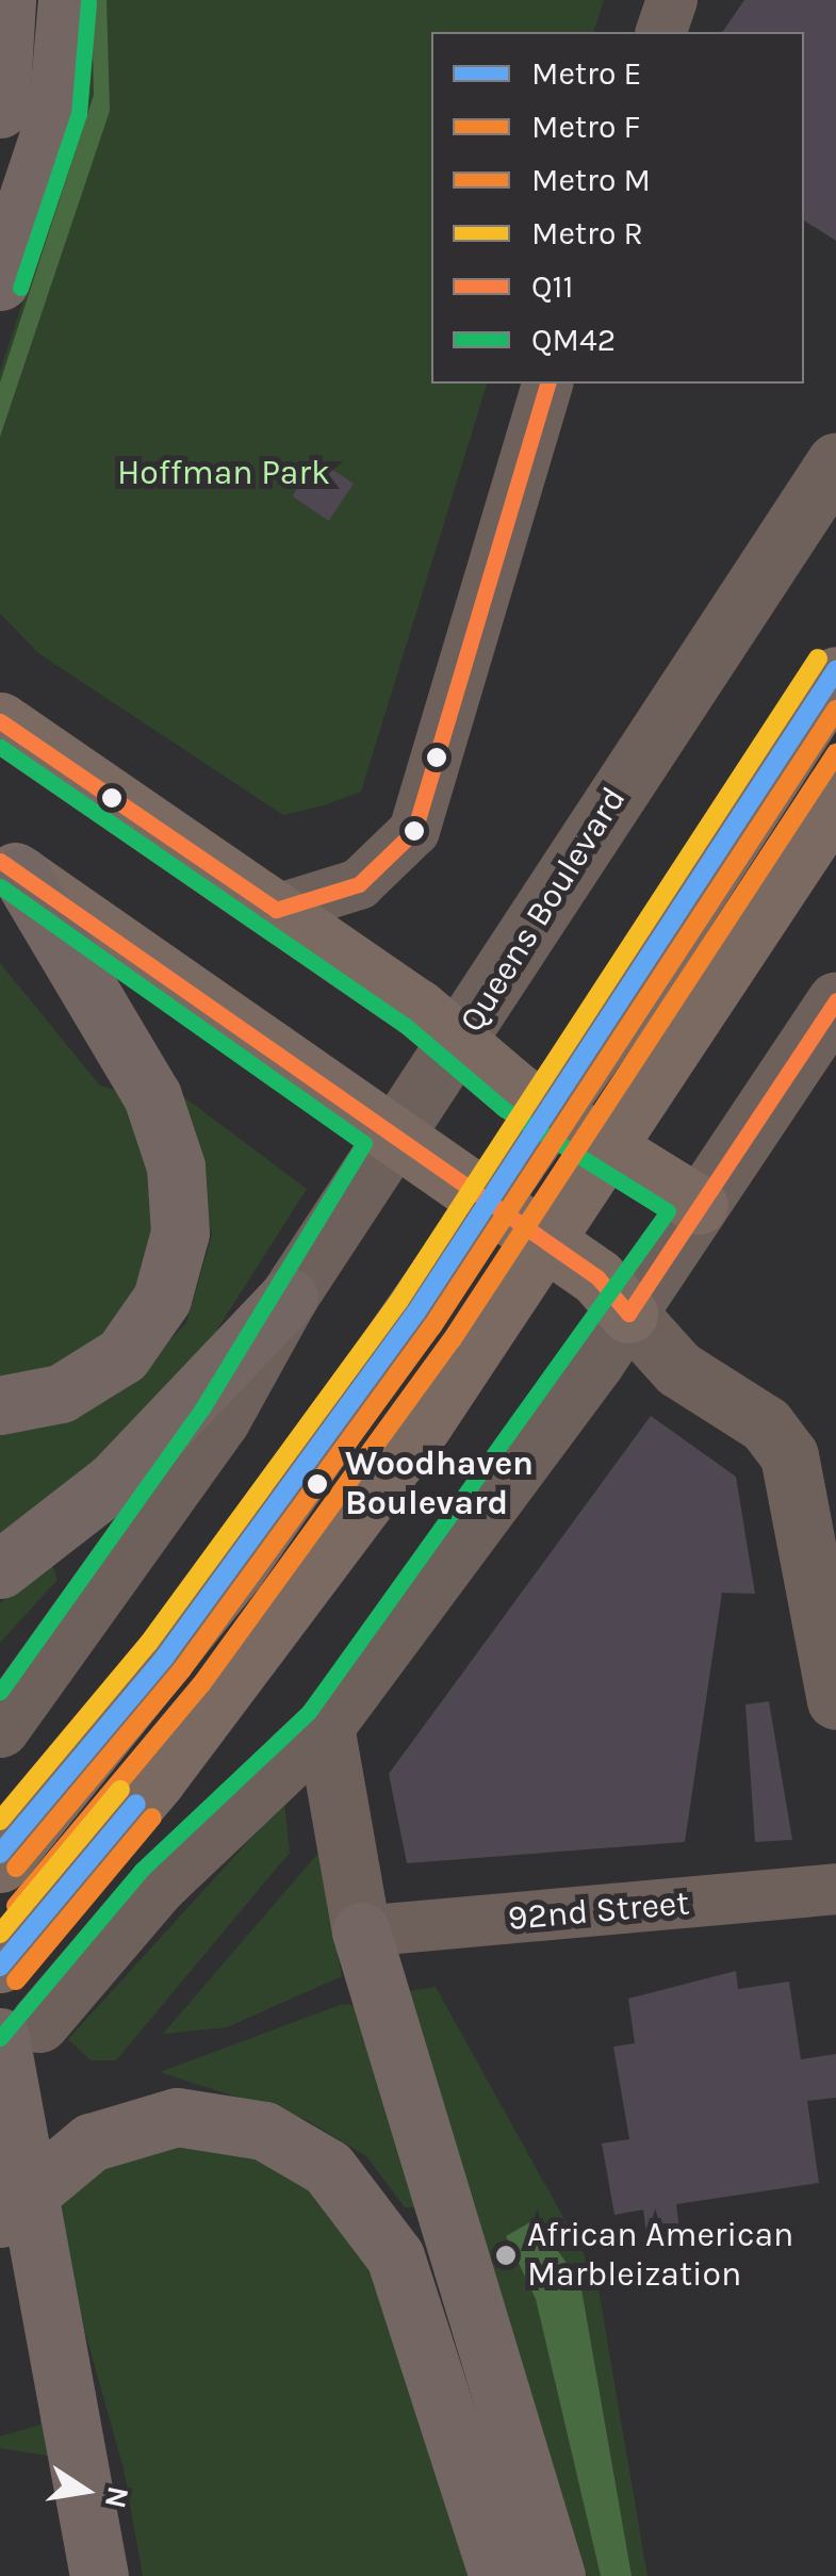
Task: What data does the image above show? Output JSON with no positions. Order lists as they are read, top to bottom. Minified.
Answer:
{"streets":{"street":["Queens Boulevard","92nd Street"]},"parks":["Hoffman Park"],"places":["Woodhaven Boulevard","African American Marbleization"],"lines":["transit line QM42","transit line Q11","metro line R","metro line E","metro line M","metro line F"],"legend":["Metro E","Metro F","Metro M","Metro R","Q11","QM42"],"north":"right"}
